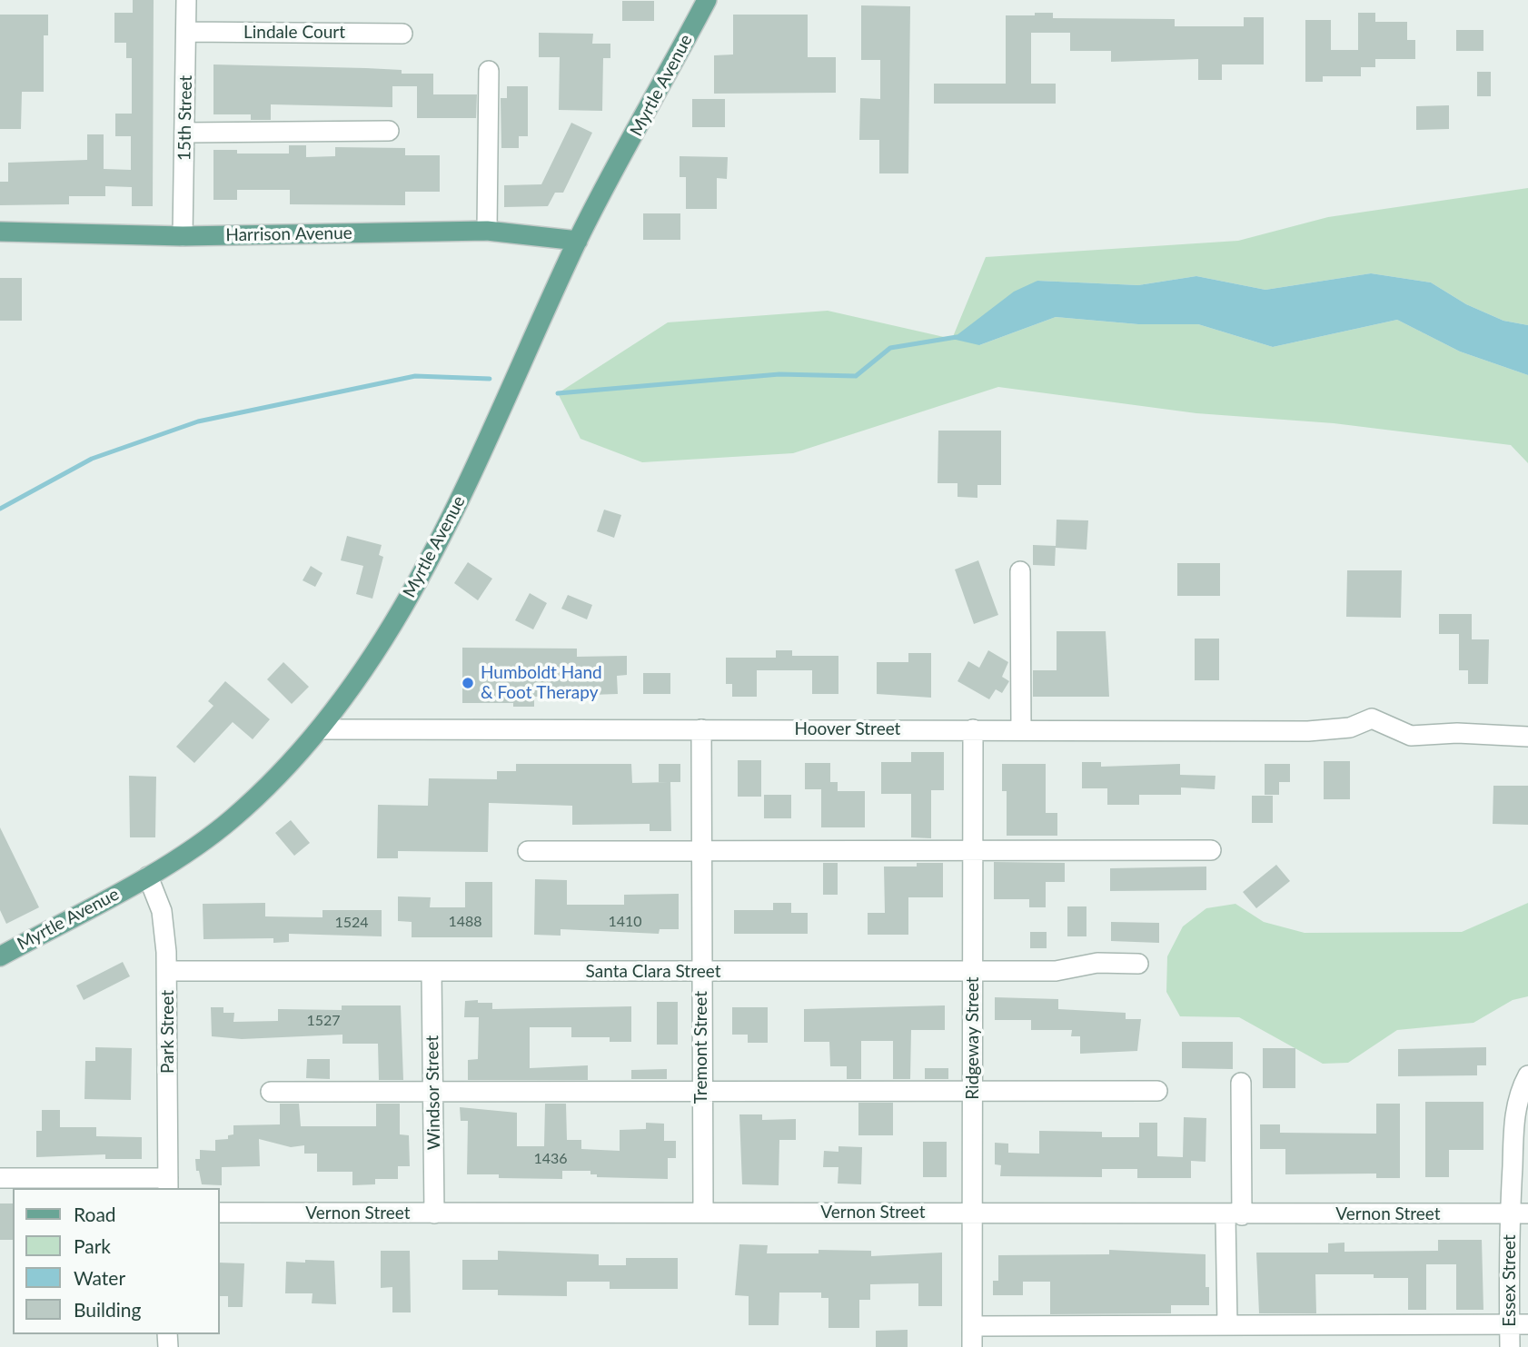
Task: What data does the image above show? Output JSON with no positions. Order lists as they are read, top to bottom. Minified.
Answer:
{"streets":{"main road":["Myrtle Avenue","Harrison Avenue"],"street":["Lindale Court","15th Street","Hoover Street","Santa Clara Street","Park Street","Ridgeway Street","Tremont Street","Windsor Street","Vernon Street","Essex Street"]},"crossings":[["Lindale Court","15th Street"],["Myrtle Avenue","Harrison Avenue"],["Myrtle Avenue","Hoover Street"],["Myrtle Avenue","Park Street"],["15th Street","Harrison Avenue"],["Hoover Street","Ridgeway Street"],["Hoover Street","Tremont Street"],["Santa Clara Street","Park Street"],["Santa Clara Street","Ridgeway Street"],["Santa Clara Street","Tremont Street"],["Santa Clara Street","Windsor Street"],["Ridgeway Street","Vernon Street"],["Tremont Street","Vernon Street"],["Windsor Street","Vernon Street"],["Vernon Street","Essex Street"]],"places":["Humboldt Hand & Foot Therapy"],"house_numbers":["1488","1410","1524","1527","1436"],"legend":["Road","Park","Water","Building"]}
